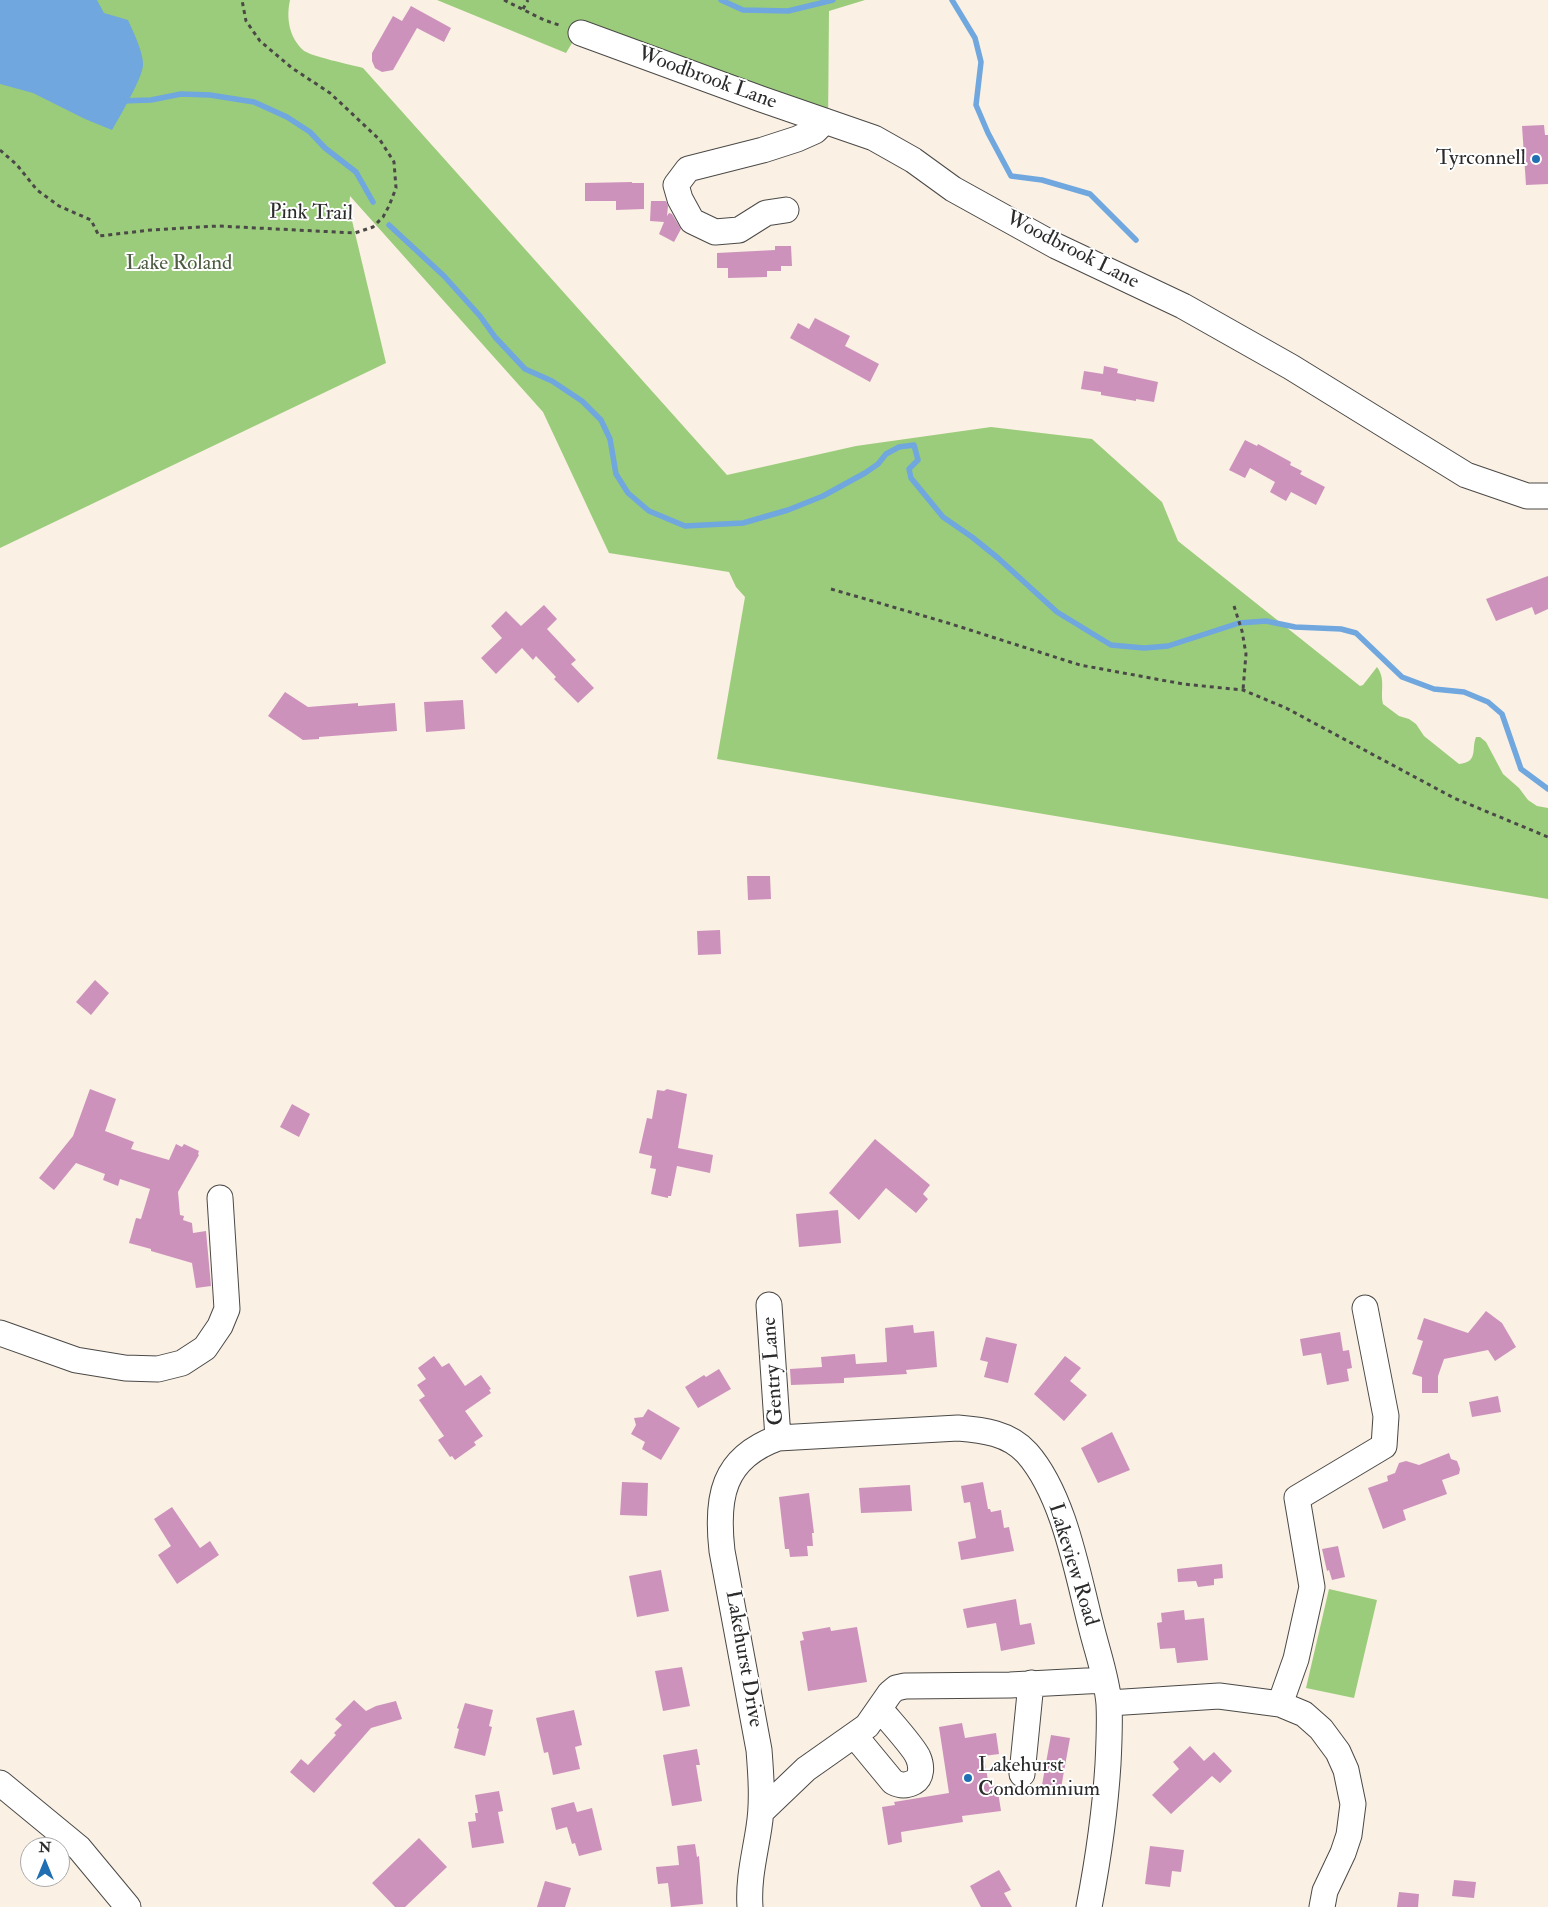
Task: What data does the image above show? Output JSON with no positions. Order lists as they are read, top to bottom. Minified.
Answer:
{"streets":{"street":["Woodbrook Lane","Gentry Lane","Lakeview Road","Lakehurst Drive"],"path":["Pink Trail"]},"crossings":[["Gentry Lane","Lakeview Road"],["Gentry Lane","Lakehurst Drive"],["Lakeview Road","Lakehurst Drive"]],"parks":["Lake Roland"],"places":["Tyrconnell","Lakehurst Condominium"],"north":"top"}
